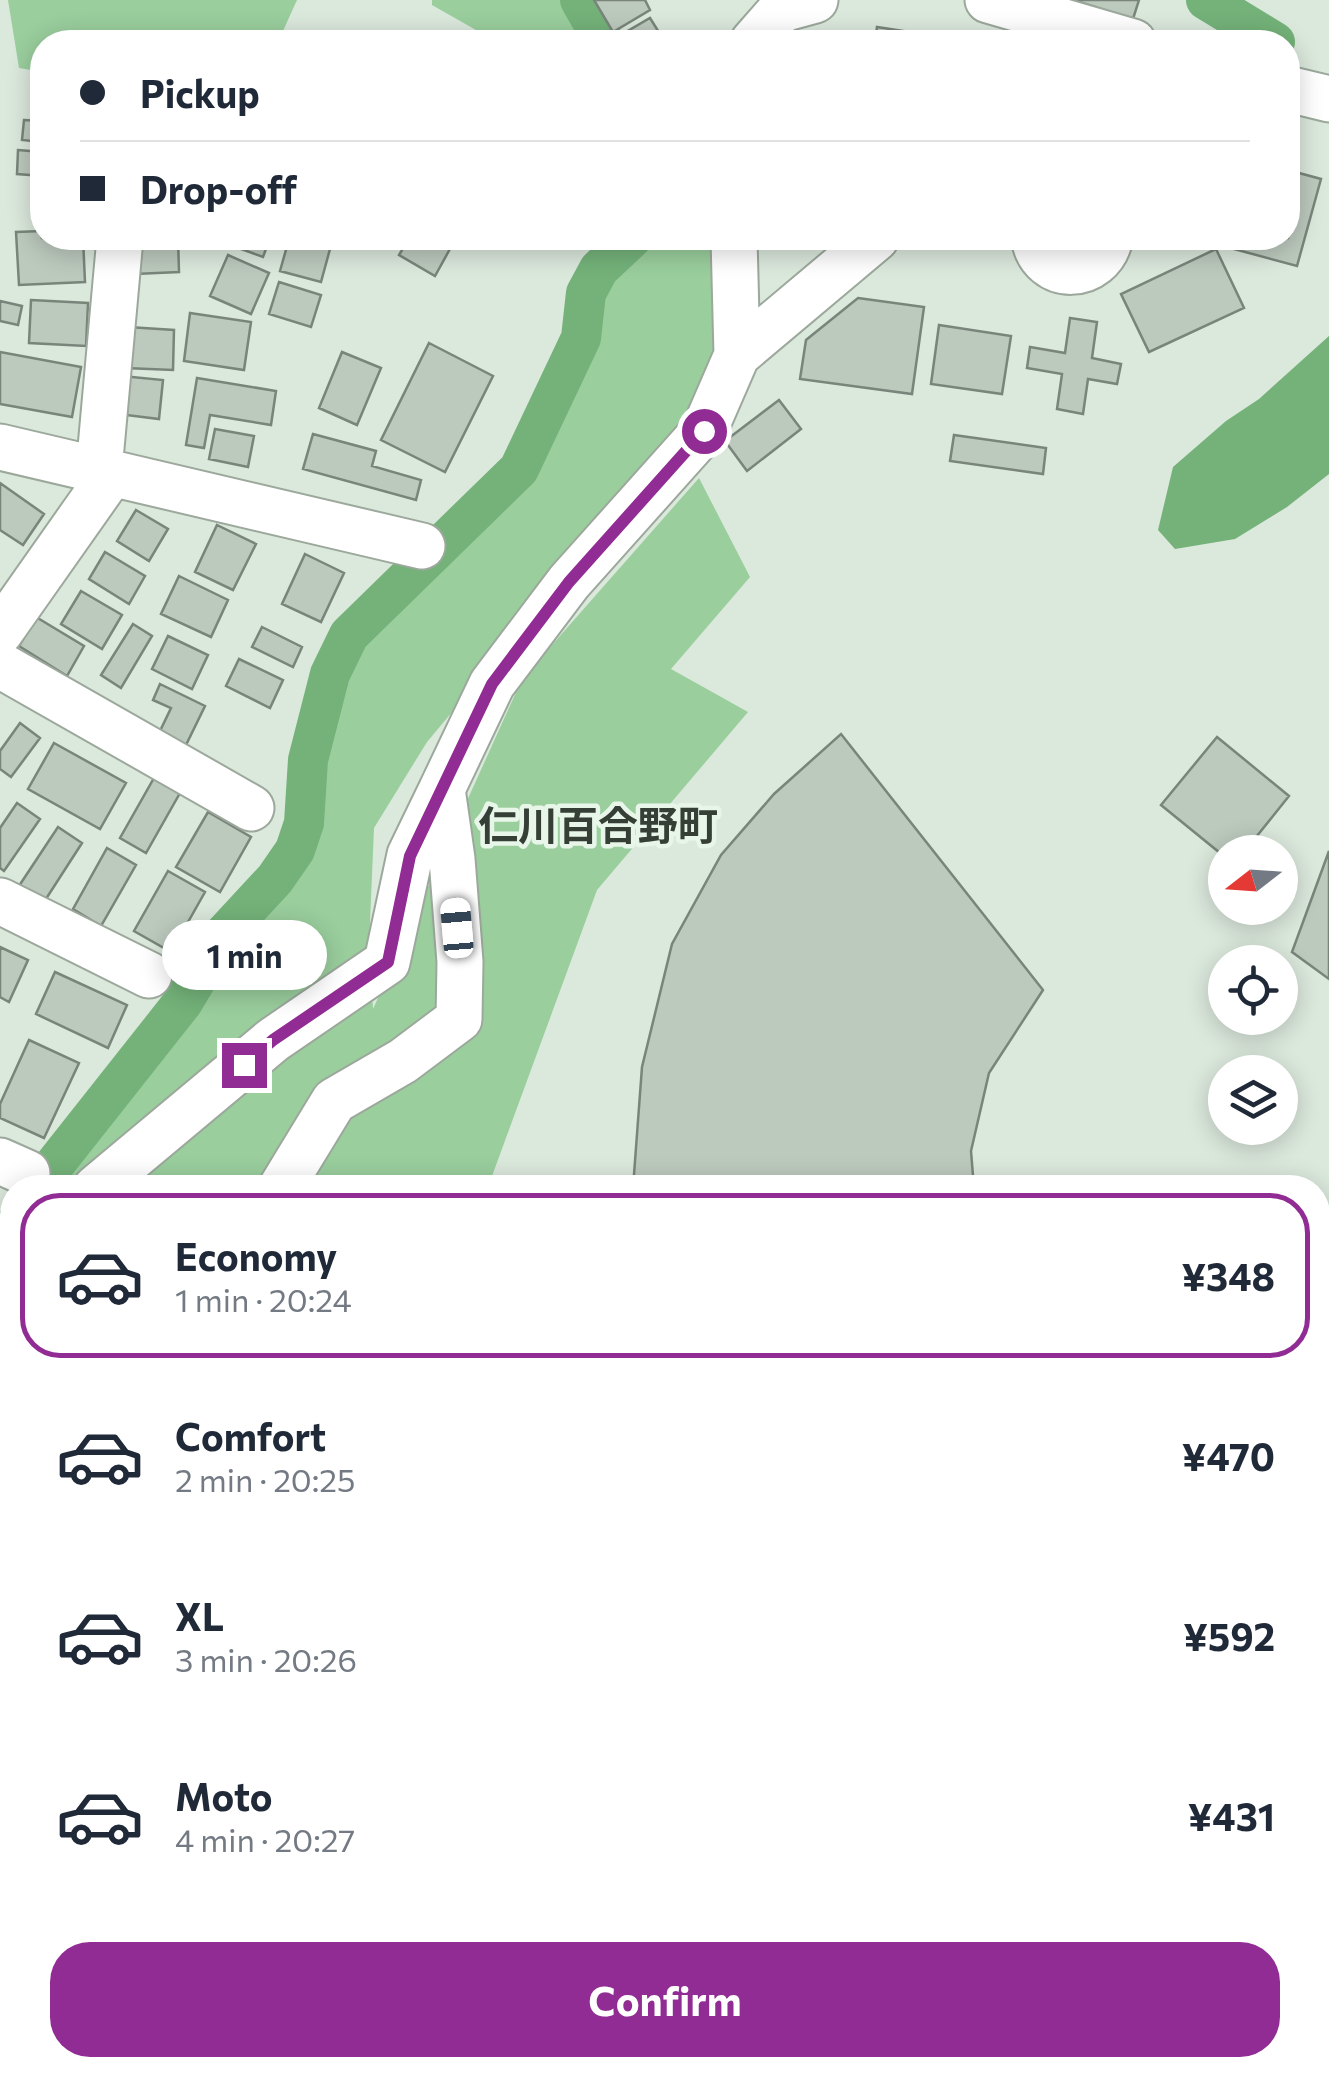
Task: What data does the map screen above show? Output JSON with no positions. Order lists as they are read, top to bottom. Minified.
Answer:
{"districts":["仁川百合野町"],"north":"left","page":{"banner":["Pickup","Drop-off"],"bubble":"1 min","list":[{"name":"Economy","note":"1 min · 20:24","value":"¥348"},{"name":"Comfort","note":"2 min · 20:25","value":"¥470"},{"name":"XL","note":"3 min · 20:26","value":"¥592"},{"name":"Moto","note":"4 min · 20:27","value":"¥431"}],"buttons":"Confirm"}}
